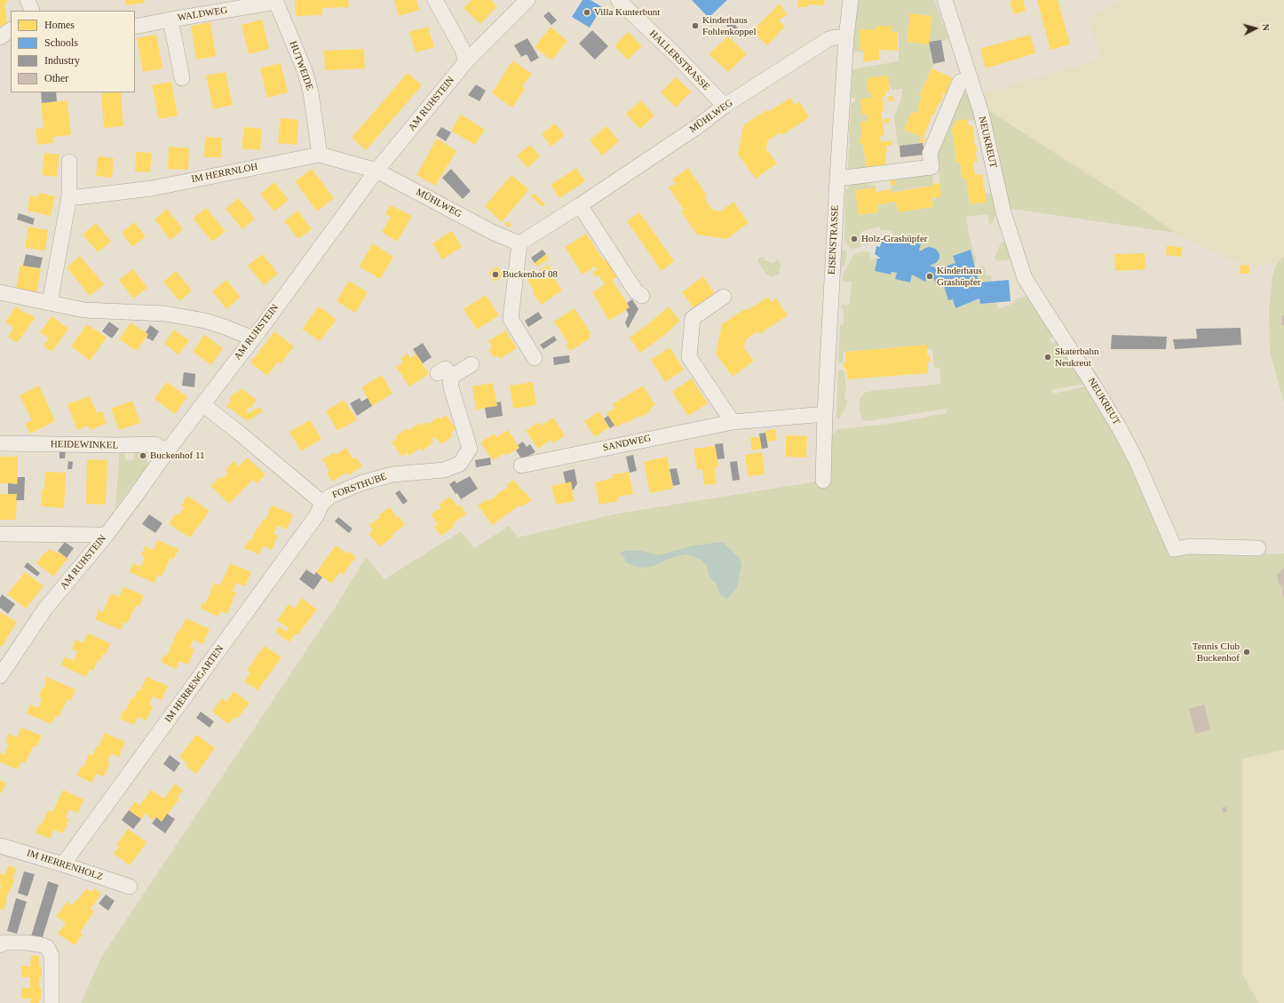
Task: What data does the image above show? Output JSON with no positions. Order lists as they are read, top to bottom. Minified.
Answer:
{"streets":{"street":["WALDWEG","HALLERSTRASSE","HUTWEIDE","AM RUHSTEIN","MÜHLWEG","NEUKREUT","IM HERRNLOH","EISENSTRASSE","SANDWEG","HEIDEWINKEL","FORSTHUBE","IM HERRENGARTEN","IM HERRENHOLZ"]},"crossings":[["WALDWEG","HUTWEIDE"],["HALLERSTRASSE","MÜHLWEG"],["HUTWEIDE","IM HERRNLOH"],["AM RUHSTEIN","MÜHLWEG"],["AM RUHSTEIN","IM HERRNLOH"],["AM RUHSTEIN","HEIDEWINKEL"],["AM RUHSTEIN","FORSTHUBE"],["MÜHLWEG","IM HERRNLOH"],["MÜHLWEG","EISENSTRASSE"],["EISENSTRASSE","SANDWEG"],["FORSTHUBE","IM HERRENGARTEN"],["IM HERRENGARTEN","IM HERRENHOLZ"]],"places":["Villa Kunterbunt","Kinderhaus Fohlenkoppel","Holz-Grashüpfer","Buckenhof 08","Kinderhaus Grashüpfer","Skaterbahn Neukreut","Buckenhof 11","Tennis Club Buckenhof"],"legend":["Homes","Schools","Industry","Other"],"north":"right"}
